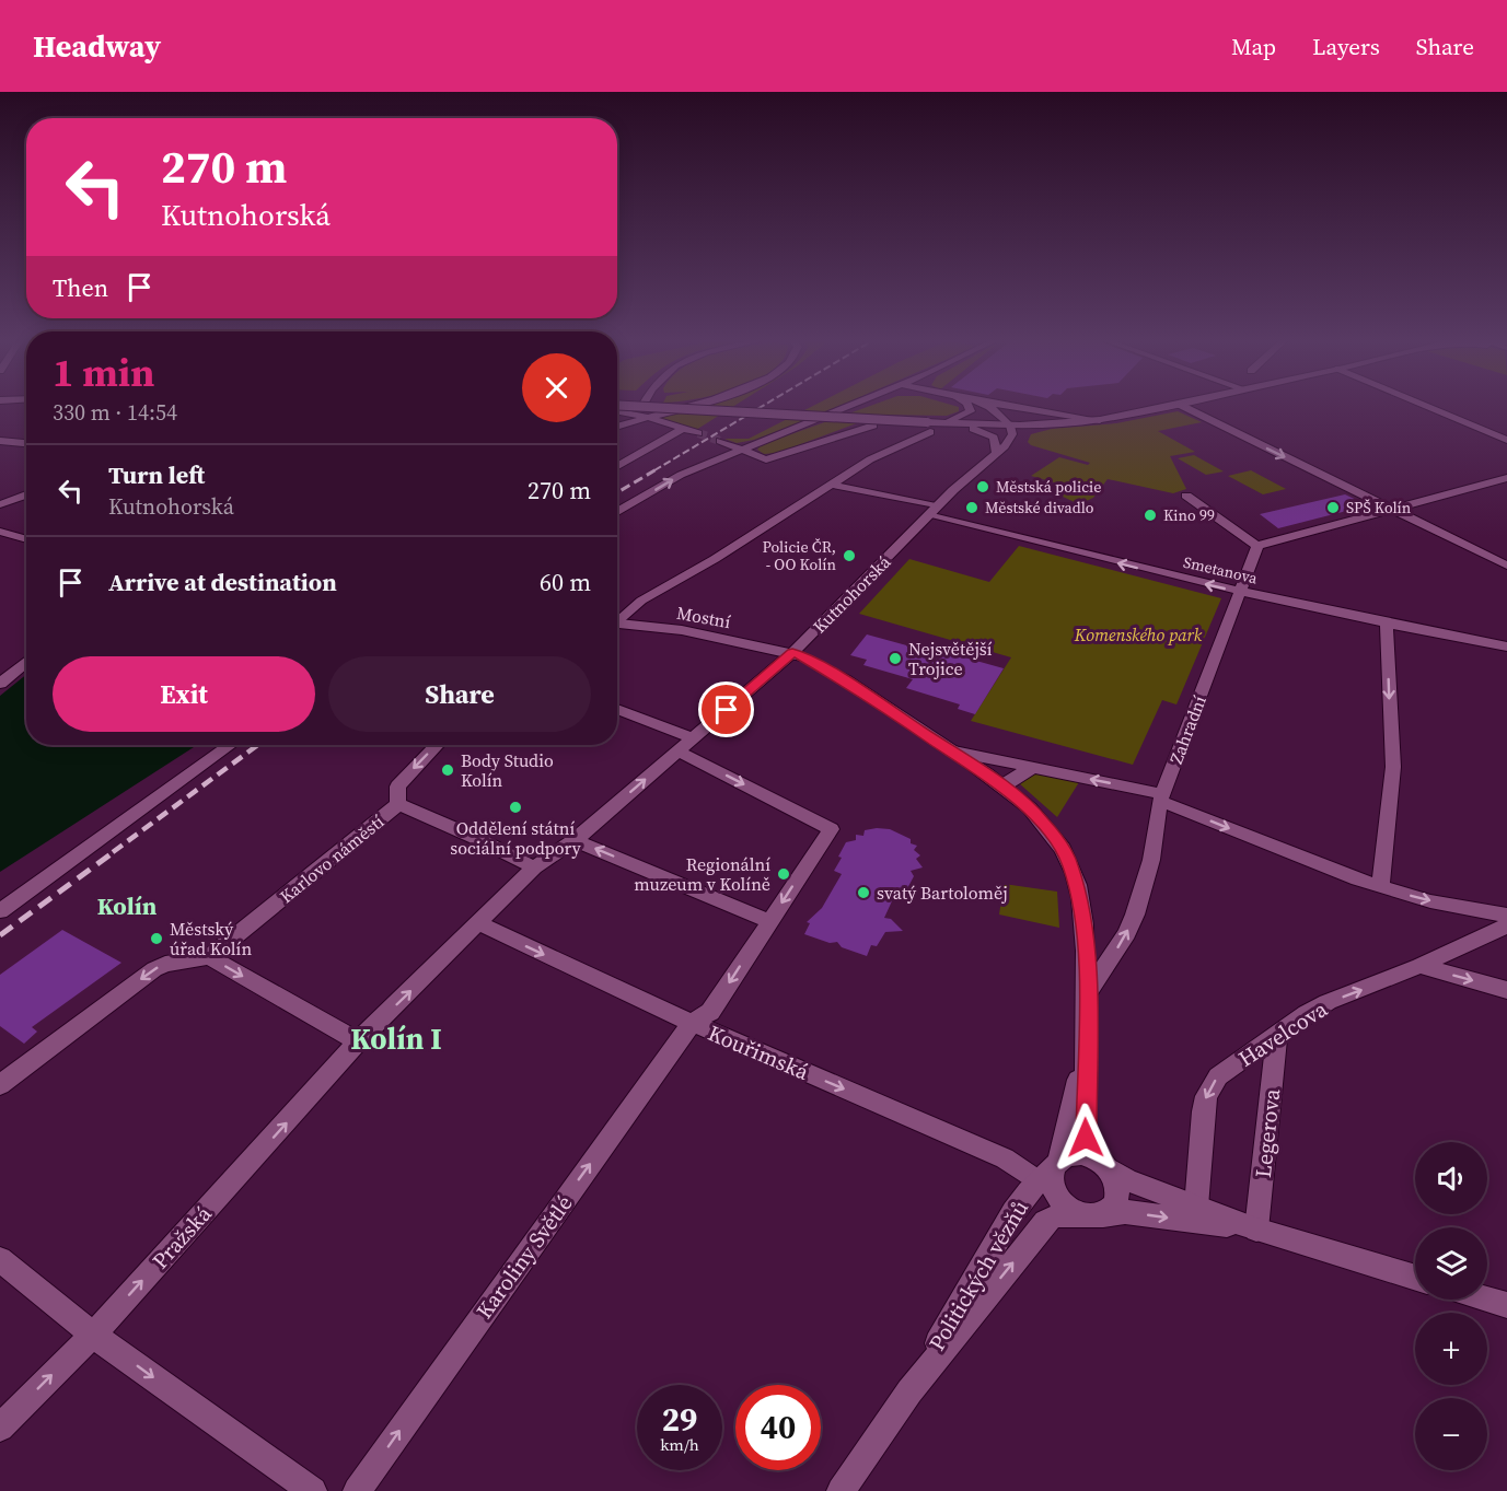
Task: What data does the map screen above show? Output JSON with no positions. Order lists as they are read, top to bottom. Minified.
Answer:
{"streets":{"street":["Smetanova","Kutnohorská","Mostní","Zahradní","Karlovo náměstí","Havelcova","Kouřimská","Legerova","Pražská","Karoliny Světlé","Politických vězňů"]},"crossings":[["Smetanova","Kutnohorská"],["Smetanova","Zahradní"],["Kutnohorská","Mostní"],["Kutnohorská","Karlovo náměstí"],["Kutnohorská","Karoliny Světlé"],["Kutnohorská","Politických vězňů"],["Mostní","Politických vězňů"],["Zahradní","Politických vězňů"],["Havelcova","Legerova"],["Kouřimská","Karoliny Světlé"],["Kouřimská","Politických vězňů"]],"one_way":["Zahradní","Pražská"],"districts":["Kolín","Kolín I"],"parks":["Komenského park"],"places":["Městská policie","Městské divadlo","SPŠ Kolín","Kino 99","Policie ČR, - OO Kolín","Nejsvětější Trojice","Body Studio Kolín","Oddělení státní sociální podpory","Regionální muzeum v Kolíně","svatý Bartoloměj","Městský úřad Kolín"],"page":{"header":"Headway","nav":["Map","Layers","Share"],"turn":["270 m","Kutnohorská"],"then":"Then","heading":["1 min","330 m · 14:54"],"list":[{"name":"Turn left","note":"Kutnohorská","value":"270 m"},{"name":"Arrive at destination","value":"60 m"}],"buttons":["Exit","Share"],"map_buttons":["+","−"],"speed":"29 km/h","limit":"40"}}
